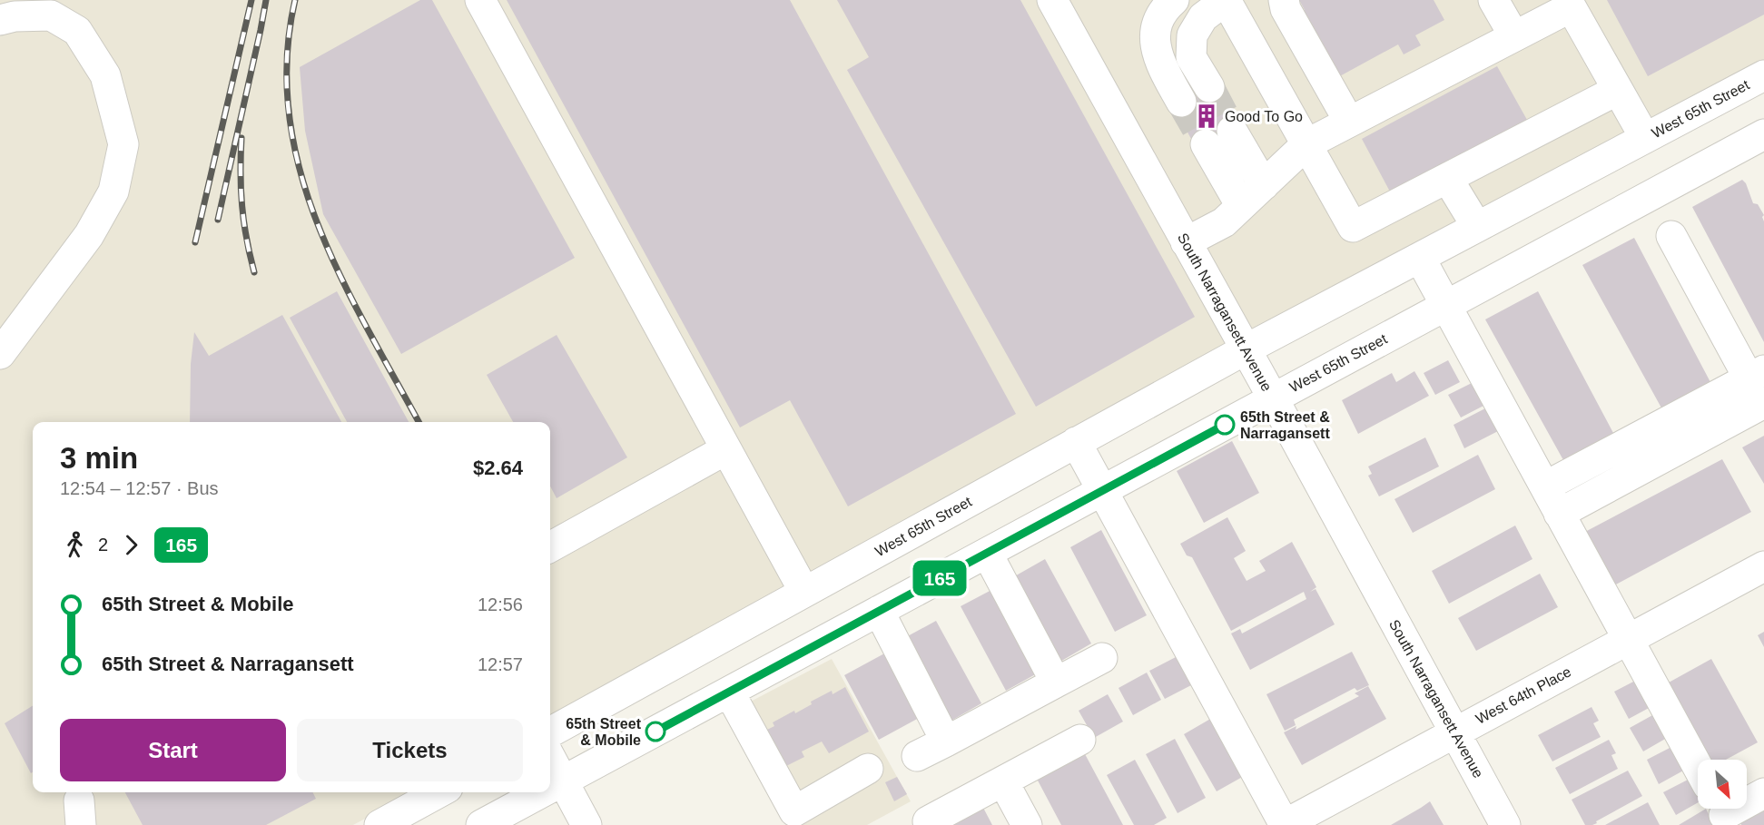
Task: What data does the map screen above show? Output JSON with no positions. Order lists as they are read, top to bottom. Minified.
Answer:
{"streets":{"street":["West 65th Street","South Narragansett Avenue","West 64th Place"]},"crossings":[["West 65th Street","South Narragansett Avenue"],["South Narragansett Avenue","West 64th Place"]],"places":{"building":["Good To Go"],"other":["65th Street & Narragansett","65th Street & Mobile"]},"lines":["bus line 165"],"north":"bottom right","page":{"on_map":"165","heading":["3 min","12:54 – 12:57 · Bus","$2.64"],"legs":["2","165"],"list":[{"name":"65th Street & Mobile","value":"12:56"},{"name":"65th Street & Narragansett","value":"12:57"}],"buttons":["Start","Tickets"]}}
